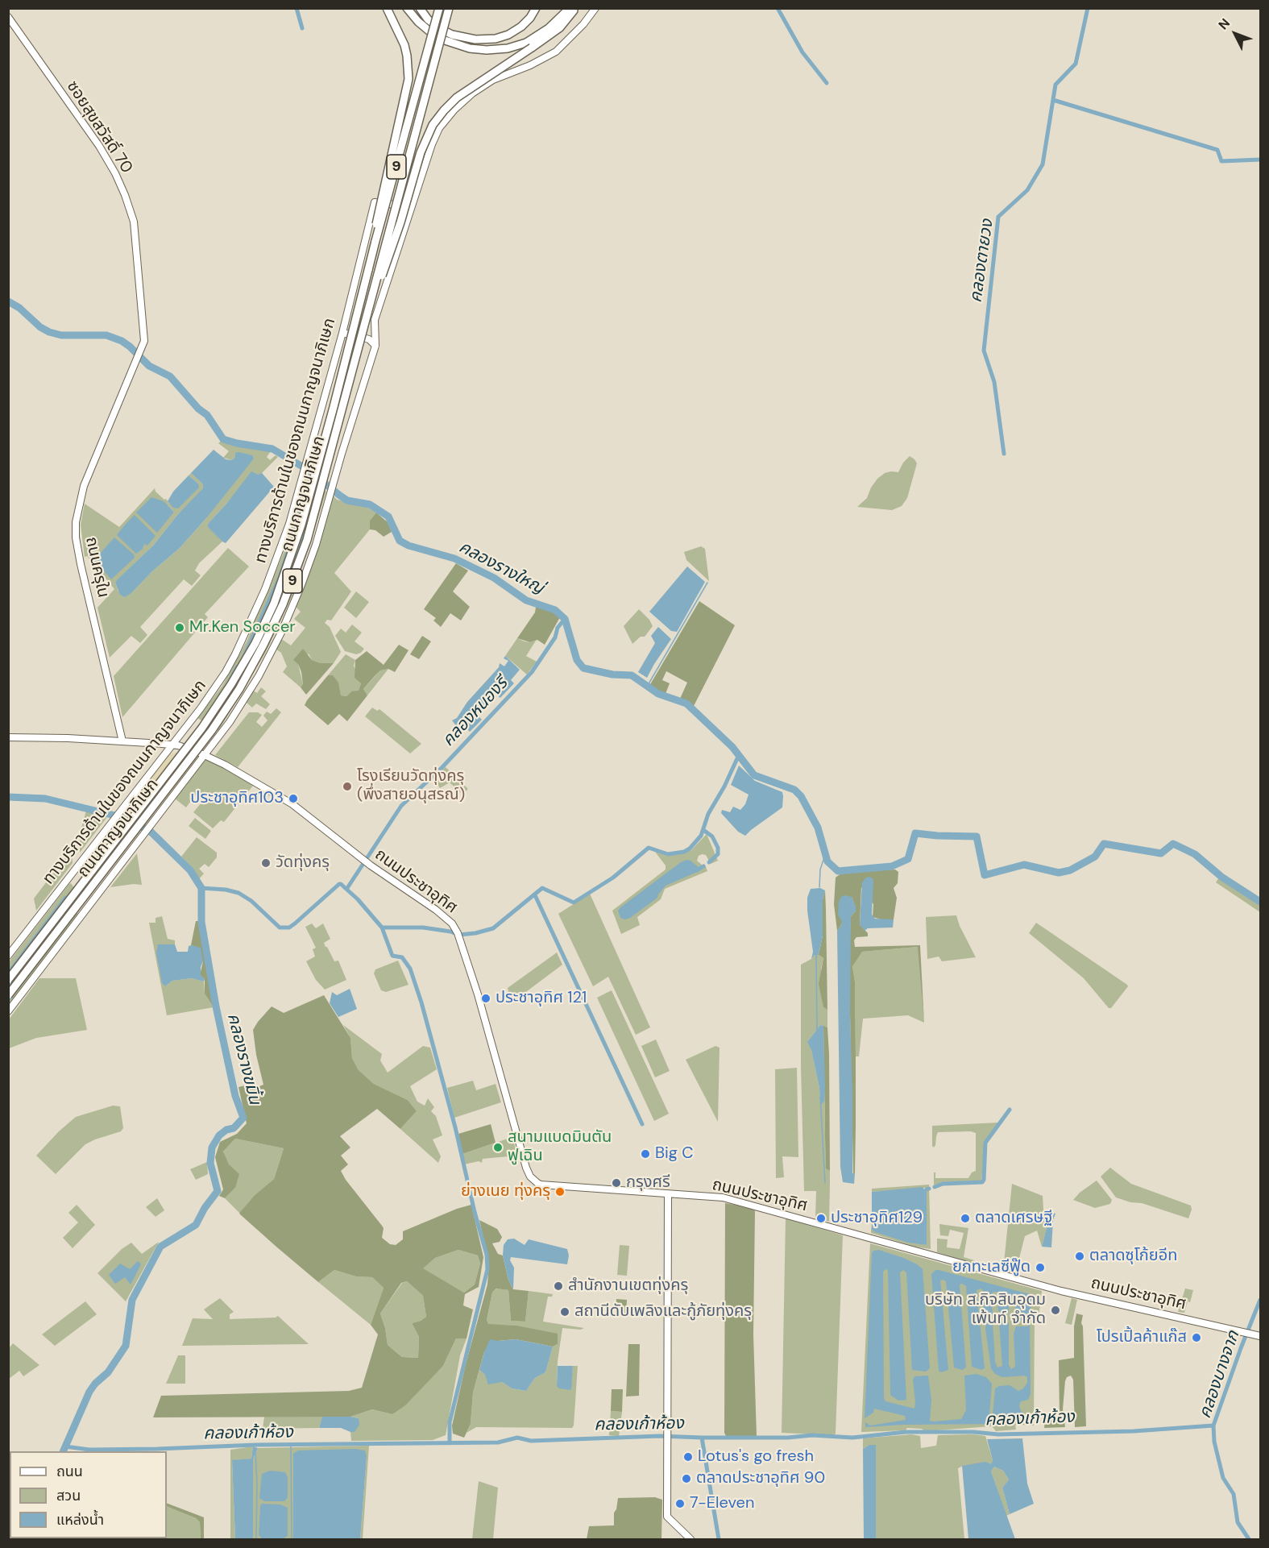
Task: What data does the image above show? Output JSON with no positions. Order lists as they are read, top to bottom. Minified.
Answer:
{"streets":{"highway":["9","ถนนกาญจนาภิเษก"],"main road":["ซอยสุขสวัสดิ์ 70","ทางบริการด้านในของถนนกาญจนาภิเษก","ถนนครุใน","ถนนประชาอุทิศ"]},"crossings":[["ซอยสุขสวัสดิ์ 70","ถนนครุใน"],["ทางบริการด้านในของถนนกาญจนาภิเษก","ถนนประชาอุทิศ"],["ถนนครุใน","ถนนประชาอุทิศ"]],"water":["คลองตายวง","คลองรางใหญ่","คลองหนองรี","คลองรางขมิ้น","คลองบางจาก","คลองเก้าห้อง"],"places":["Mr.Ken Soccer","โรงเรียนวัดทุ่งครุ (พึ่งสายอนุสรณ์)","ประชาอุทิศ103","วัดทุ่งครุ","ประชาอุทิศ 121","สนามแบดมินตัน ฟูเฉิน","Big C","กรุงศรี","ย่างเนย ทุ่งครุ","ประชาอุทิศ129","ตลาดเศรษฐี","ตลาดซุโก้ยอีท","ยกทะเลซีฟู๊ด","สำนักงานเขตทุ่งครุ","บริษัท ส.กิจสินอุดม เพ้นท์ จำกัด","สถานีดับเพลิงและกู้ภัยทุ่งครุ","โปรเปิ้ลค้าแก๊ส","Lotus's go fresh","ตลาดประชาอุทิศ 90","7-Eleven"],"legend":["ถนน","สวน","แหล่งน้ำ"],"north":"top left"}
